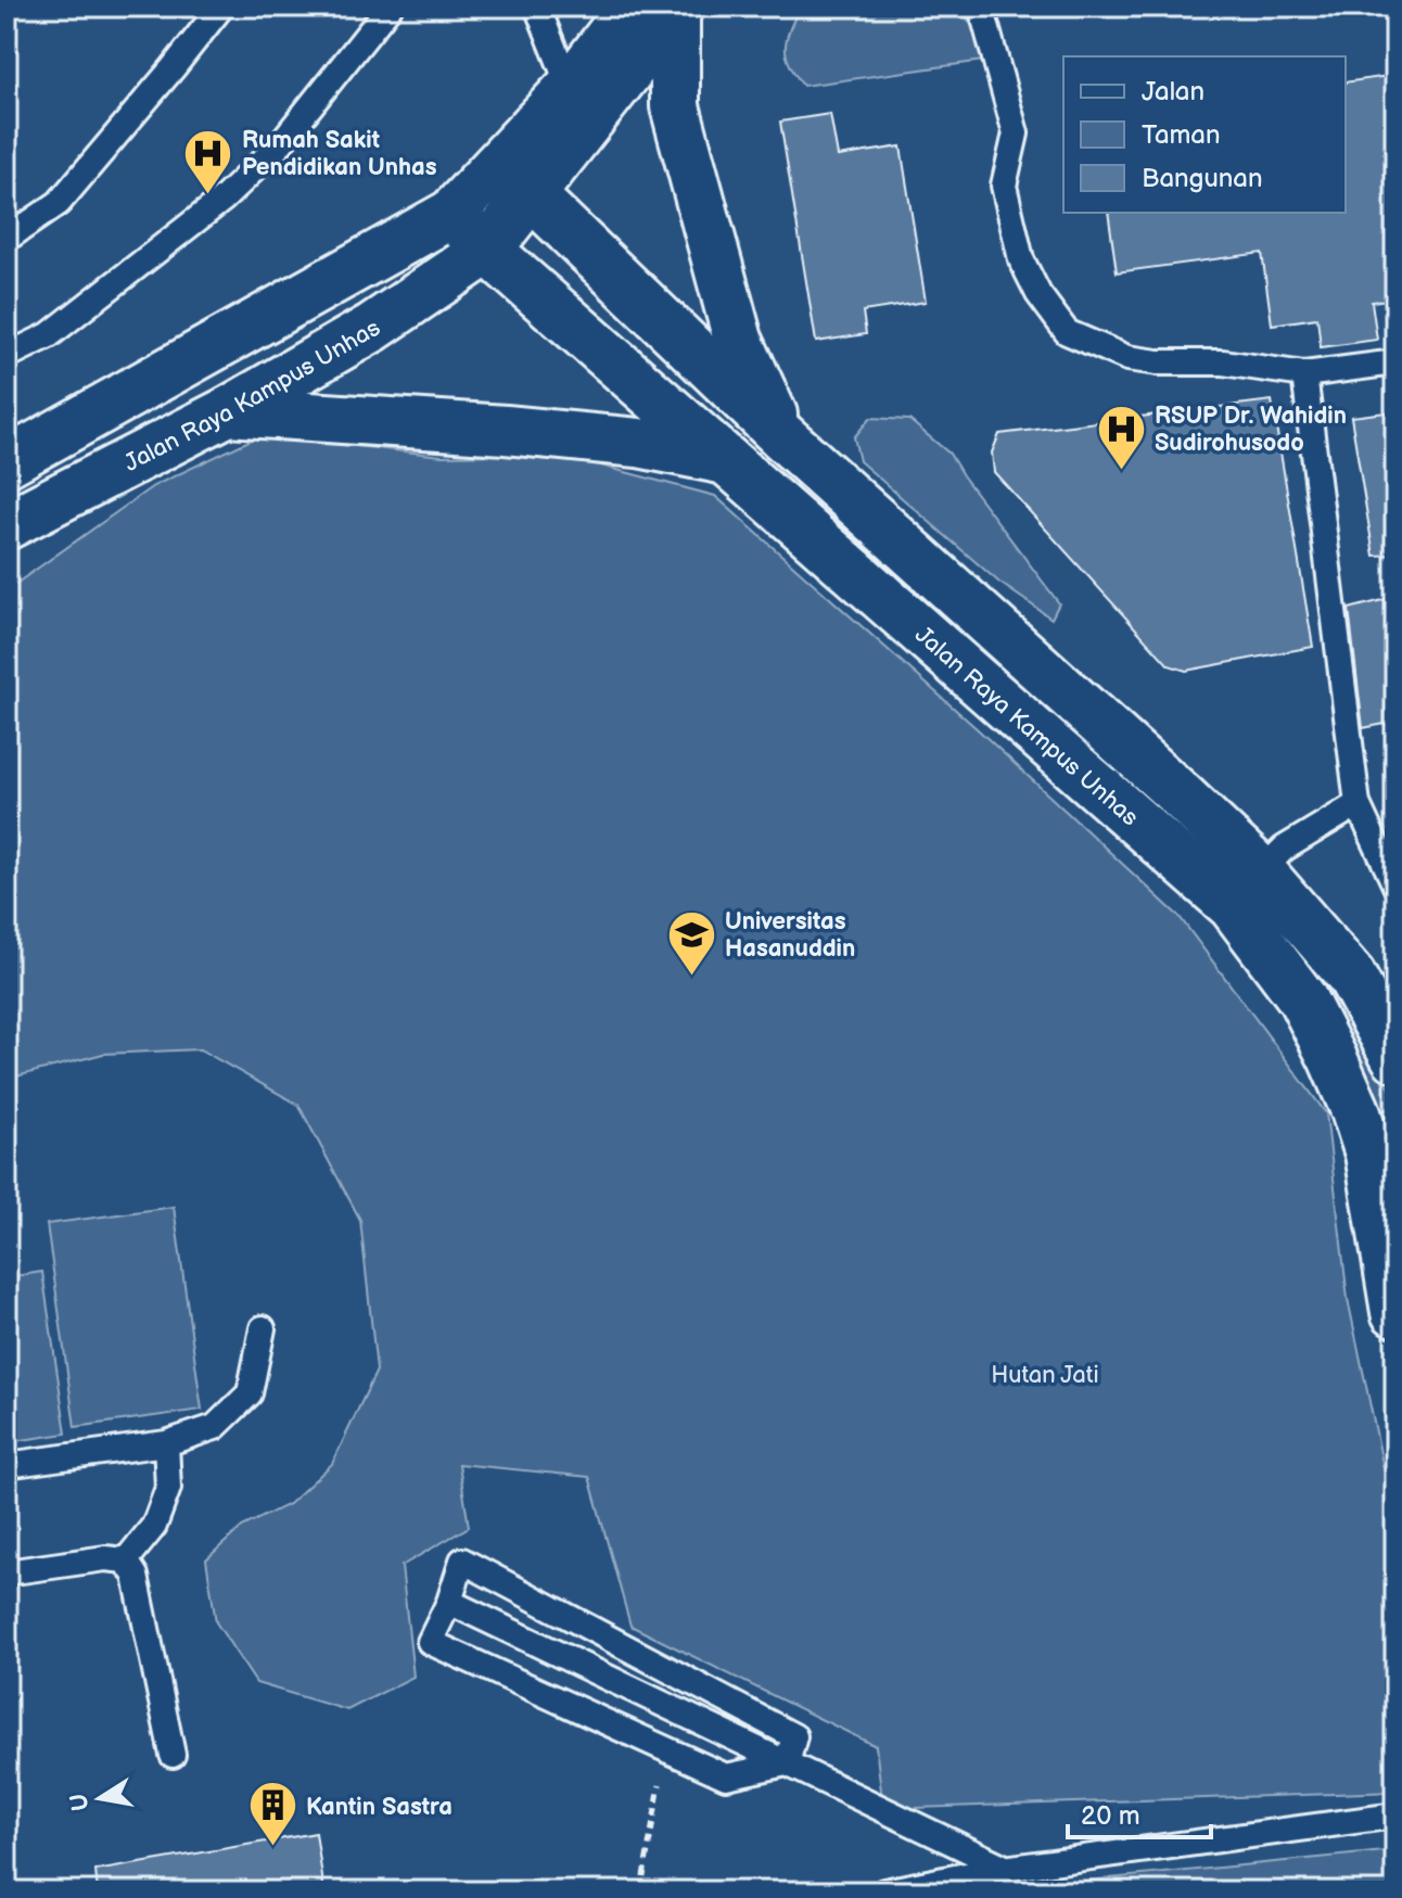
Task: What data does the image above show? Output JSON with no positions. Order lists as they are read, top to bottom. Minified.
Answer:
{"streets":{"street":["Jalan Raya Kampus Unhas"]},"parks":["Hutan Jati"],"places":{"hospital":["Rumah Sakit Pendidikan Unhas","RSUP Dr. Wahidin Sudirohusodo"],"school or university":["Universitas Hasanuddin"],"building":["Kantin Sastra"]},"legend":["Jalan","Taman","Bangunan"],"scale_bar":"20 m","north":"left"}
